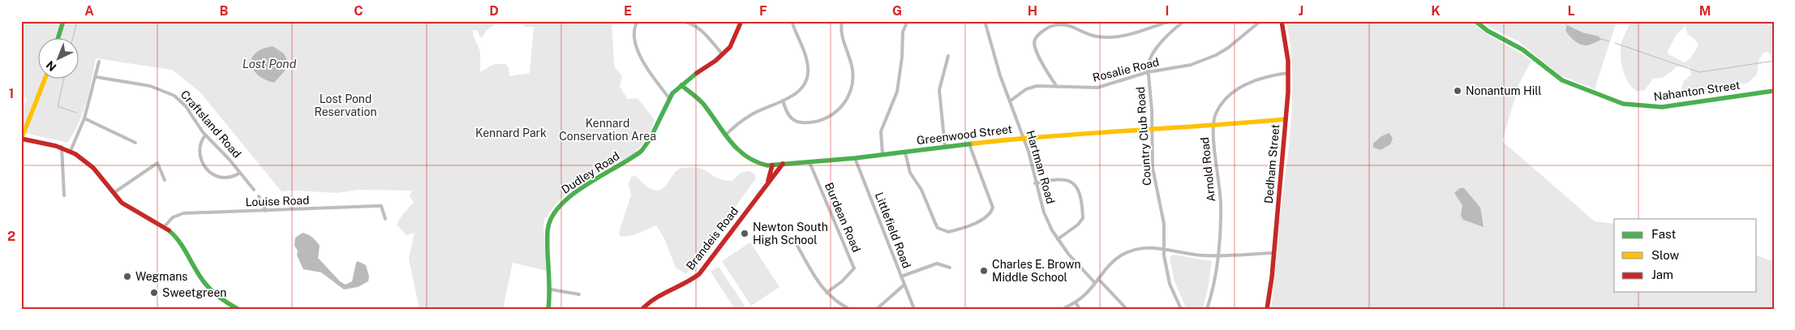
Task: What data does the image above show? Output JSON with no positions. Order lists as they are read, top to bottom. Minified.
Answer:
{"streets":{"street":["Rosalie Road","Nahanton Street","Craftsland Road","Greenwood Street","Country Club Road","Dedham Street","Hartman Road","Arnold Road","Dudley Road","Louise Road","Burdean Road","Littlefield Road","Brandeis Road"]},"crossings":[["Rosalie Road","Country Club Road"],["Rosalie Road","Hartman Road"],["Greenwood Street","Country Club Road"],["Greenwood Street","Dedham Street"],["Greenwood Street","Hartman Road"],["Greenwood Street","Arnold Road"],["Greenwood Street","Dudley Road"],["Greenwood Street","Burdean Road"],["Greenwood Street","Littlefield Road"],["Greenwood Street","Brandeis Road"],["Dedham Street","Arnold Road"]],"water":["Lost Pond"],"parks":["Lost Pond Reservation","Kennard Conservation Area","Kennard Park"],"places":["Nonantum Hill","Newton South High School","Charles E. Brown Middle School","Wegmans","Sweetgreen"],"legend":["Fast","Slow","Jam"],"north":"bottom left","grid":{"columns":["A","B","C","D","E","F","G","H","I","J","K","L","M"],"rows":["1","2"]}}
